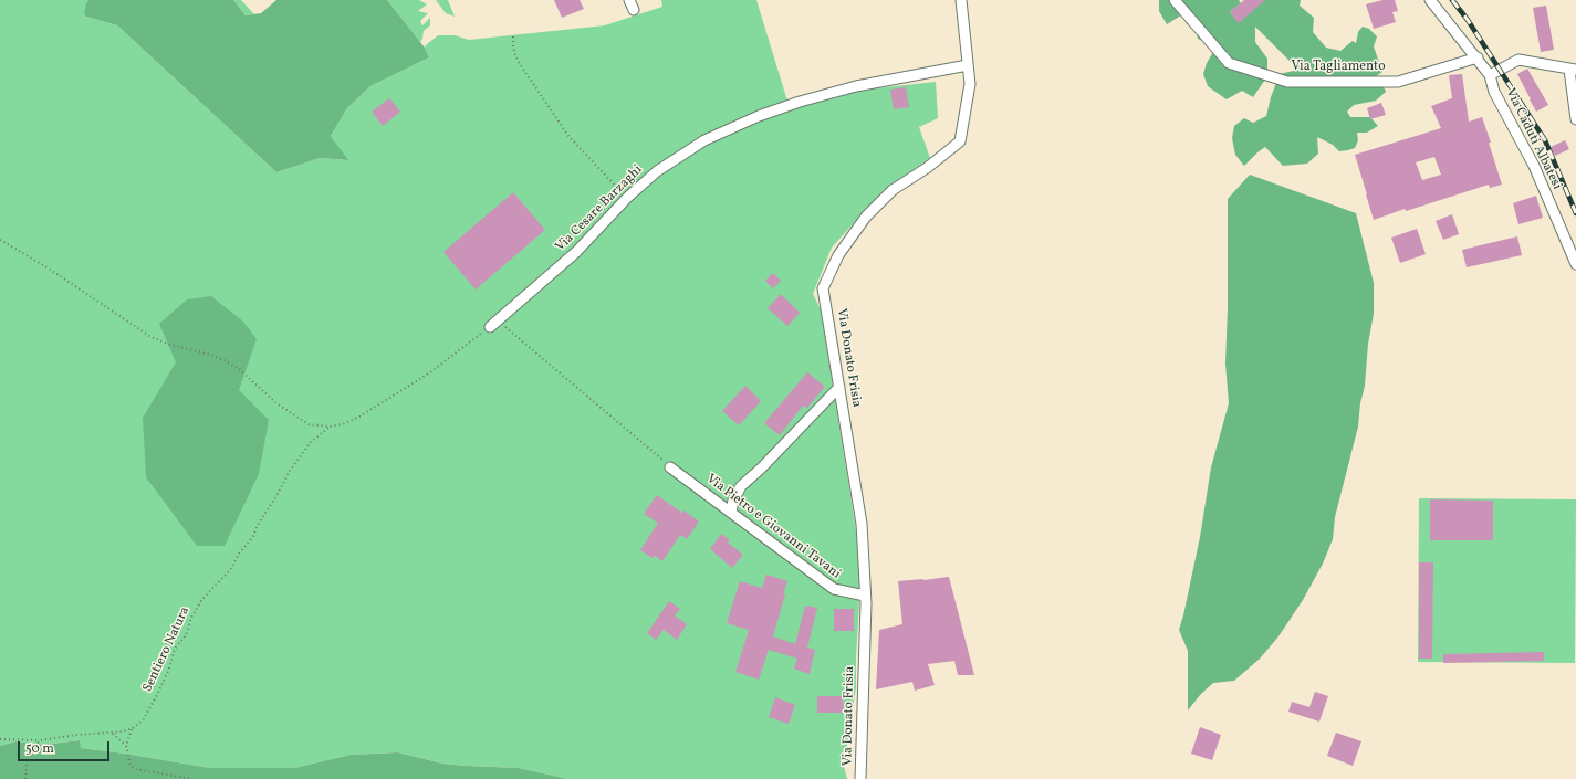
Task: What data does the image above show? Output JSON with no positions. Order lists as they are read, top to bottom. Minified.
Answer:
{"streets":{"street":["Via Tagliamento","Via Caduti Albatesi","Via Cesare Barzaghi","Via Donato Frisia","Via Pietro e Giovanni Tavani"],"path":["Sentiero Natura"]},"crossings":[["Via Tagliamento","Via Caduti Albatesi"],["Via Cesare Barzaghi","Via Donato Frisia"],["Via Donato Frisia","Via Pietro e Giovanni Tavani"]],"scale_bar":"50 m"}
